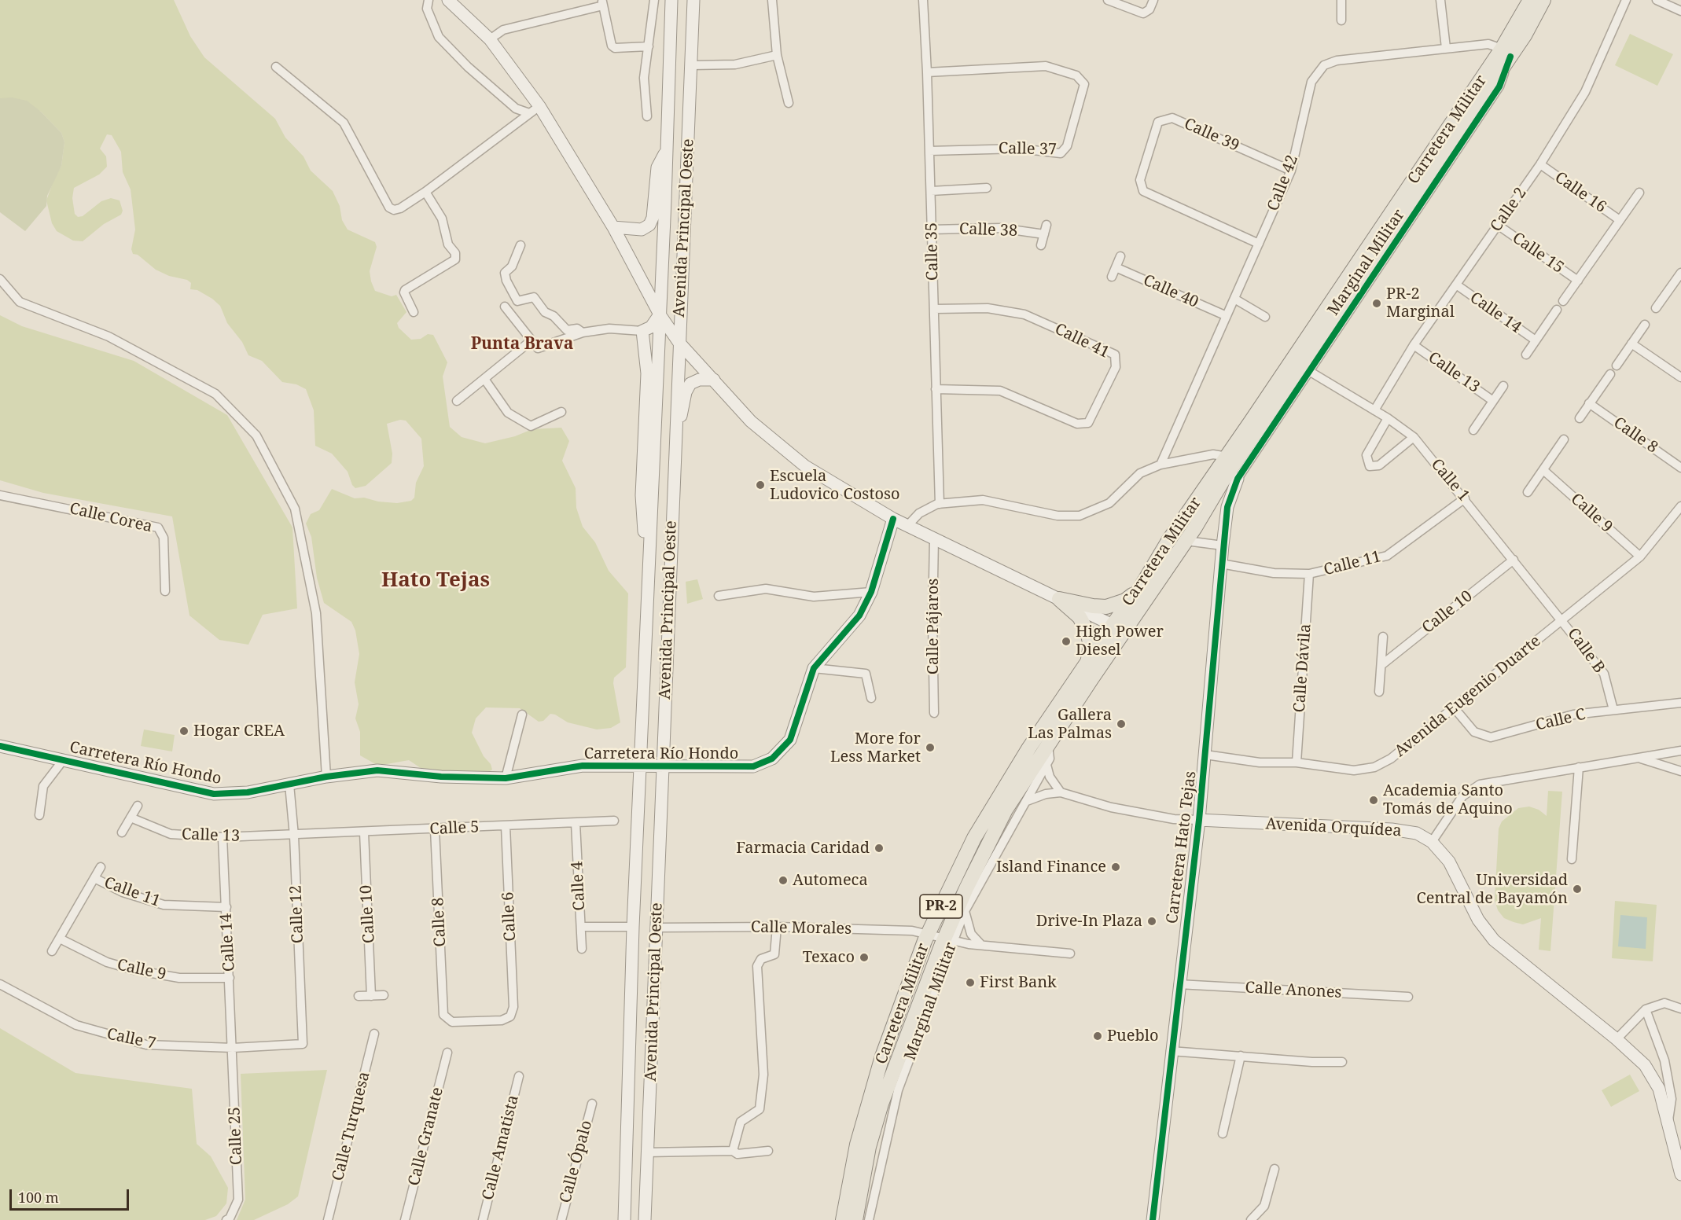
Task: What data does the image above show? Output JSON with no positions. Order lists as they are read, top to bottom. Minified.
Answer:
{"streets":{"main road":["Carretera Militar","PR-2"],"street":["Calle 39","Calle 37","Calle 42","Calle 16","Calle 2","Avenida Principal Oeste","Calle 38","Calle 35","Calle 15","Marginal Militar","Calle 40","Calle 14","Calle 41","Calle 13","Calle 8","Calle 1","Calle 9","Calle Corea","Calle 11","Calle 10","Calle Pájaros","Calle B","Calle Dávila","Avenida Eugenio Duarte","Calle C","Carretera Río Hondo","Avenida Orquídea","Calle 5","Carretera Hato Tejas","Calle 4","Calle 12","Calle 6","Calle Morales","Calle Anones","Calle 7","Calle Turquesa","Calle 25","Calle Granate","Calle Amatista","Calle Ópalo"]},"crossings":[["Carretera Militar","Calle 42"],["Carretera Militar","Marginal Militar"],["Carretera Militar","Calle Morales"],["Calle 39","Calle 42"],["Calle 37","Calle 35"],["Calle 42","Marginal Militar"],["Calle 42","Calle 40"],["Calle 16","Calle 2"],["Calle 2","Calle 15"],["Calle 2","Calle 14"],["Calle 2","Calle 13"],["Calle 2","Calle 1"],["Avenida Principal Oeste","Carretera Río Hondo"],["Avenida Principal Oeste","Calle Morales"],["Calle 38","Calle 35"],["Calle 35","Calle 41"],["Marginal Militar","Calle 1"],["Marginal Militar","Carretera Hato Tejas"],["Marginal Militar","Calle Morales"],["Calle 14","Calle 13"],["Calle 14","Calle 9"],["Calle 14","Calle 11"],["Calle 14","Calle 7"],["Calle 14","Calle 25"],["Calle 13","Calle 5"],["Calle 13","Calle 12"],["Calle 8","Calle 5"],["Calle 8","Calle 6"],["Calle 1","Calle 11"],["Calle 1","Calle 10"],["Calle 1","Calle B"],["Calle 1","Avenida Eugenio Duarte"],["Calle 9","Avenida Eugenio Duarte"],["Calle 11","Calle Dávila"],["Calle 11","Carretera Hato Tejas"],["Calle 10","Calle 5"],["Calle B","Avenida Eugenio Duarte"],["Calle B","Calle C"],["Calle Dávila","Avenida Eugenio Duarte"],["Avenida Eugenio Duarte","Calle C"],["Avenida Eugenio Duarte","Carretera Hato Tejas"],["Carretera Río Hondo","Calle 12"],["Avenida Orquídea","Carretera Hato Tejas"],["Calle 5","Calle 4"],["Calle 5","Calle 12"],["Calle 5","Calle 6"],["Carretera Hato Tejas","Calle Anones"],["Calle 12","Calle 7"],["Calle 7","Calle 25"]],"districts":["Punta Brava","Hato Tejas"],"places":["PR-2 Marginal","Escuela Ludovico Costoso","High Power Diesel","Gallera Las Palmas","Hogar CREA","More for Less Market","Academia Santo Tomás de Aquino","Farmacia Caridad","Island Finance","Automeca","Universidad Central de Bayamón","Drive-In Plaza","Texaco","First Bank","Pueblo"],"scale_bar":"100 m"}
